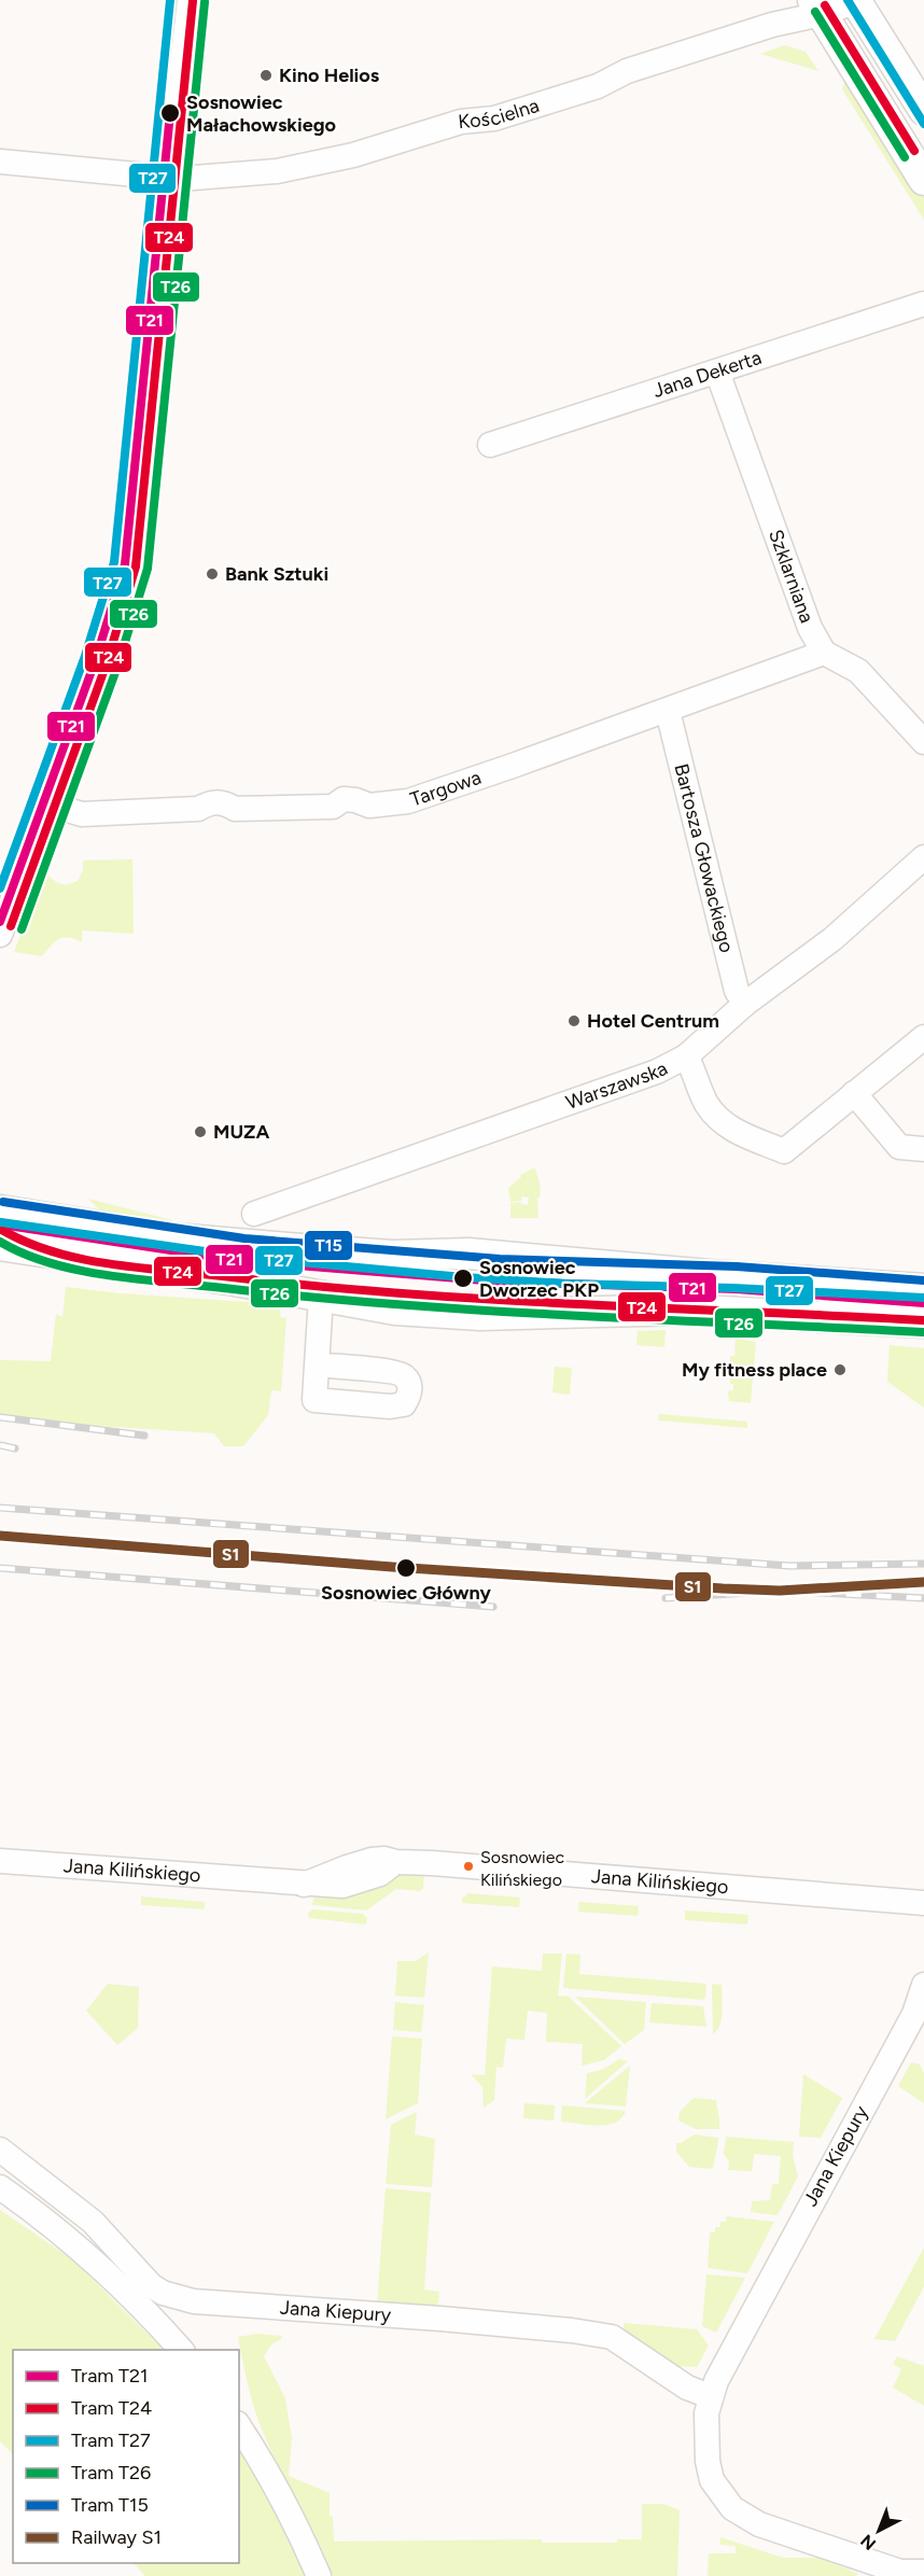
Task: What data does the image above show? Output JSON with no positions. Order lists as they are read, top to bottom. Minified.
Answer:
{"streets":{"street":["Kościelna","Jana Dekerta","Szklarniana","Targowa","Bartosza Głowackiego","Warszawska","Jana Kilińskiego","Jana Kiepury"]},"crossings":[["Jana Dekerta","Szklarniana"],["Szklarniana","Targowa"],["Targowa","Bartosza Głowackiego"],["Bartosza Głowackiego","Warszawska"]],"places":["Kino Helios","Sosnowiec Małachowskiego","Bank Sztuki","Hotel Centrum","MUZA","Sosnowiec Dworzec PKP","My fitness place","Sosnowiec Główny","Sosnowiec Kilińskiego"],"lines":["tram line T27","tram line T24","tram line T26","tram line T21","tram line T15","rail line S1"],"legend":["Tram T21","Tram T24","Tram T27","Tram T26","Tram T15","Railway S1"],"north":"bottom left"}
